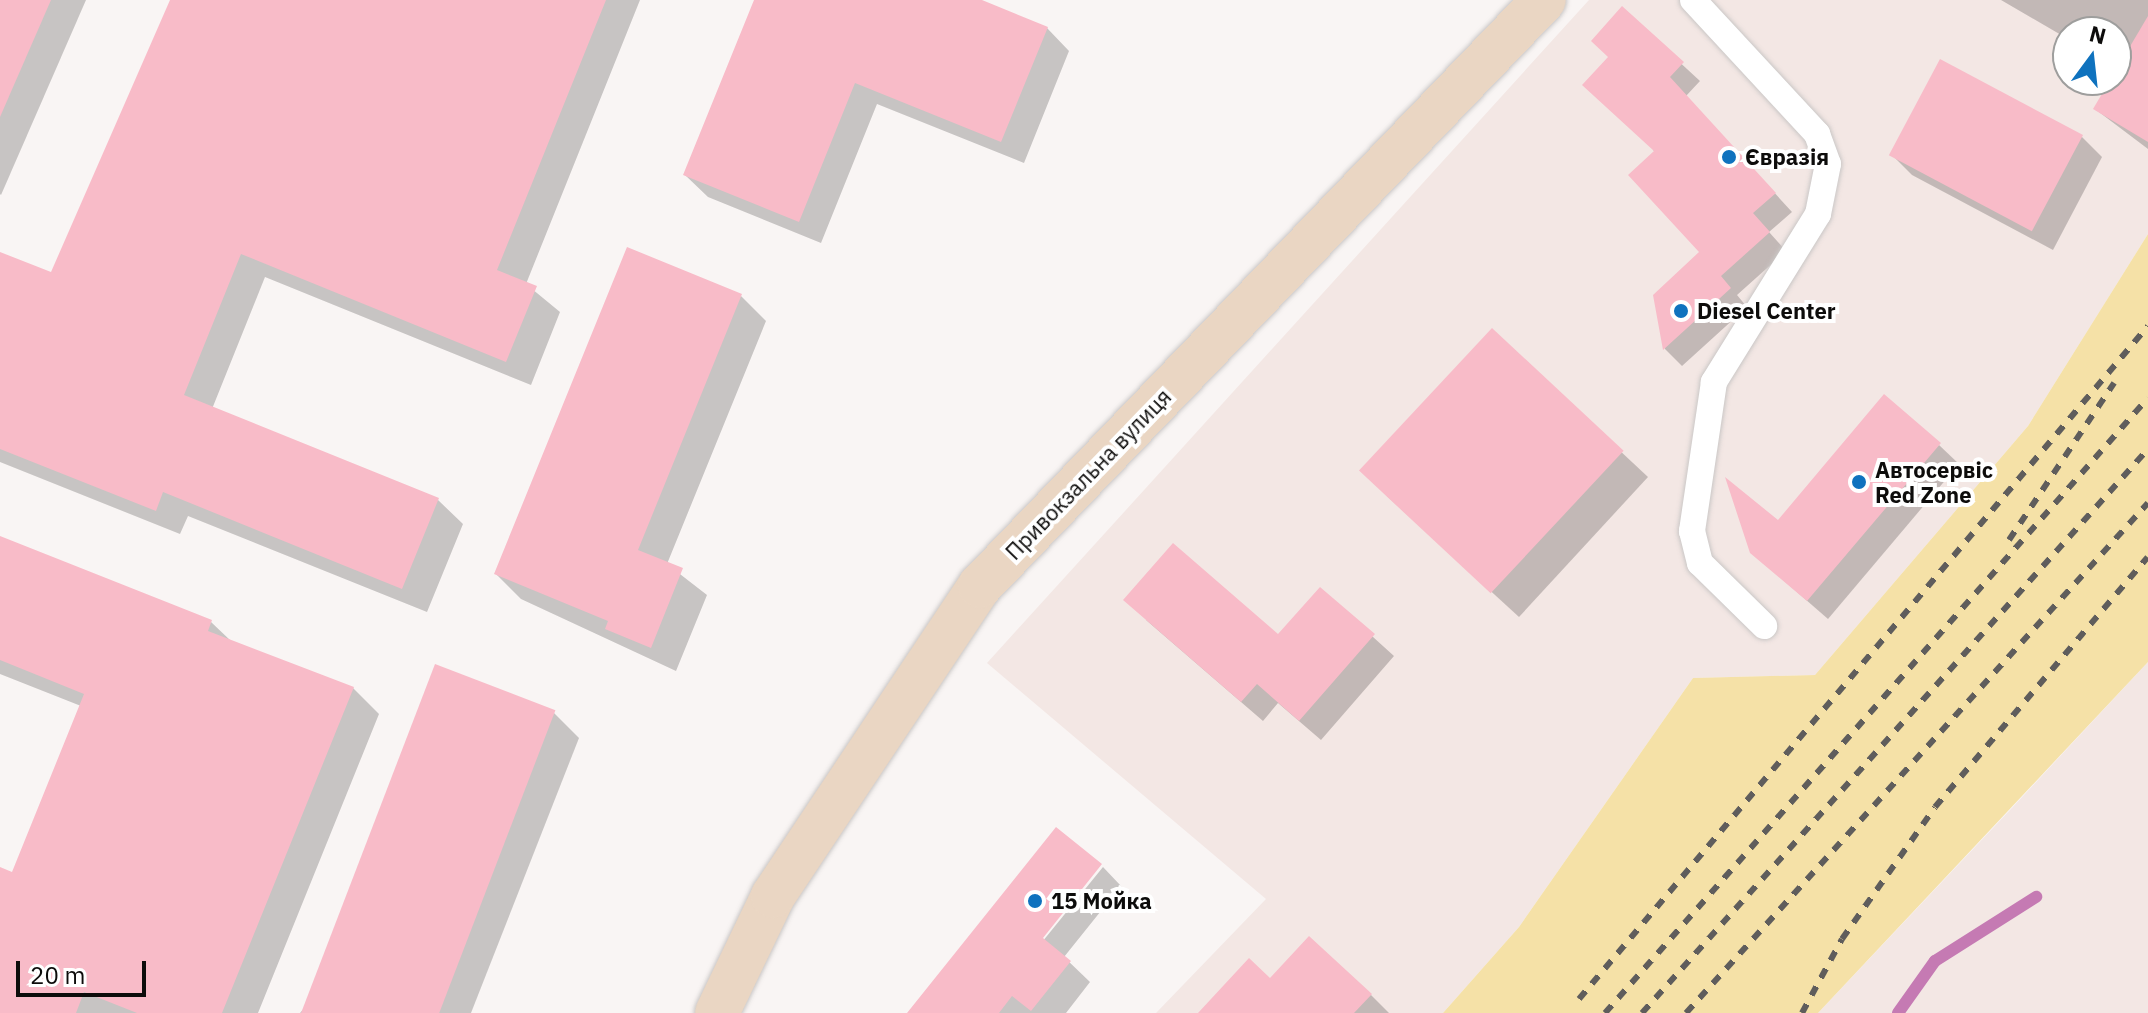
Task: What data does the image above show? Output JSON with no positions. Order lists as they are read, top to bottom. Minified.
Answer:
{"streets":{"main road":["Привокзальна вулиця"]},"places":["Євразія","Diesel Center","Автосервіс Red Zone","15 Мойка"],"scale_bar":"20 m","north":"top"}
